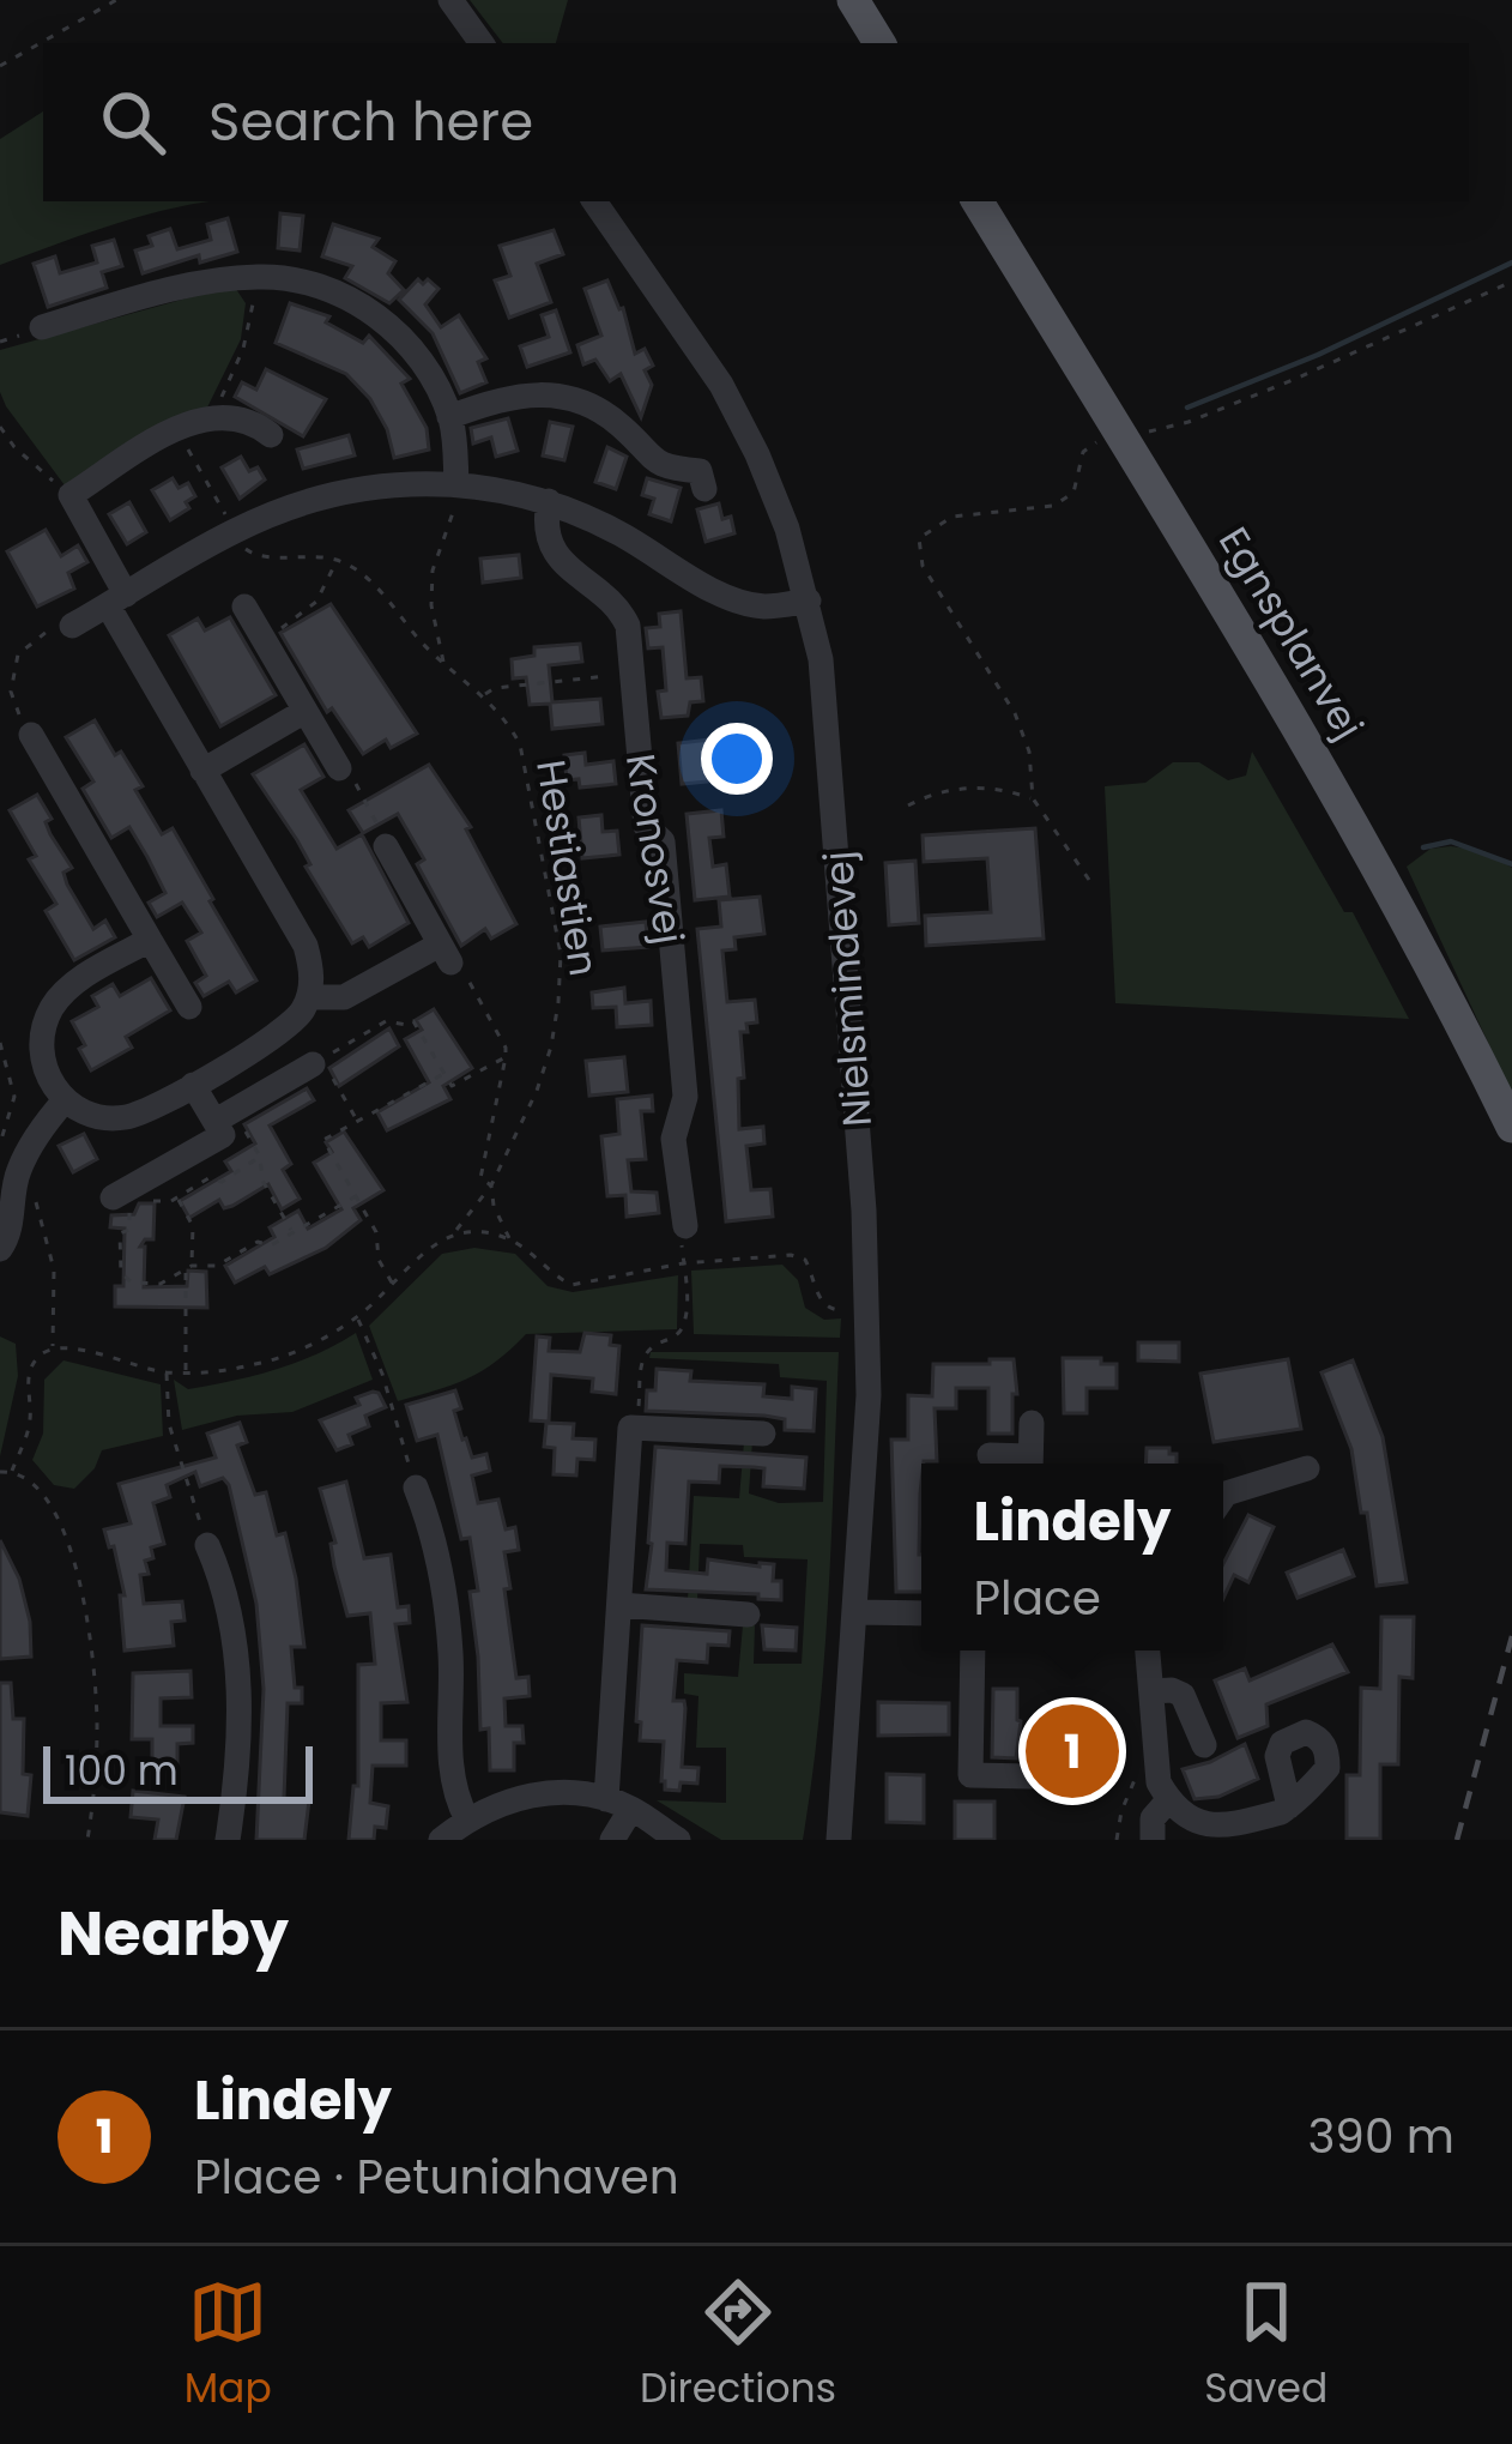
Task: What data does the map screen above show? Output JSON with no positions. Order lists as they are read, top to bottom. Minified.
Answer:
{"streets":{"main road":["Egnsplanvej"],"street":["Kronosvej","Nielsmindevej"],"path":["Hestiastien"]},"scale_bar":"100 m","page":{"search":"Search here","popup":["Lindely","Place"],"pins":"1","scale":"100 m","heading":"Nearby","list":[{"mark":"1","name":"Lindely","note":"Place · Petuniahaven","value":"390 m"}],"nav":["Map","Directions","Saved"]}}
